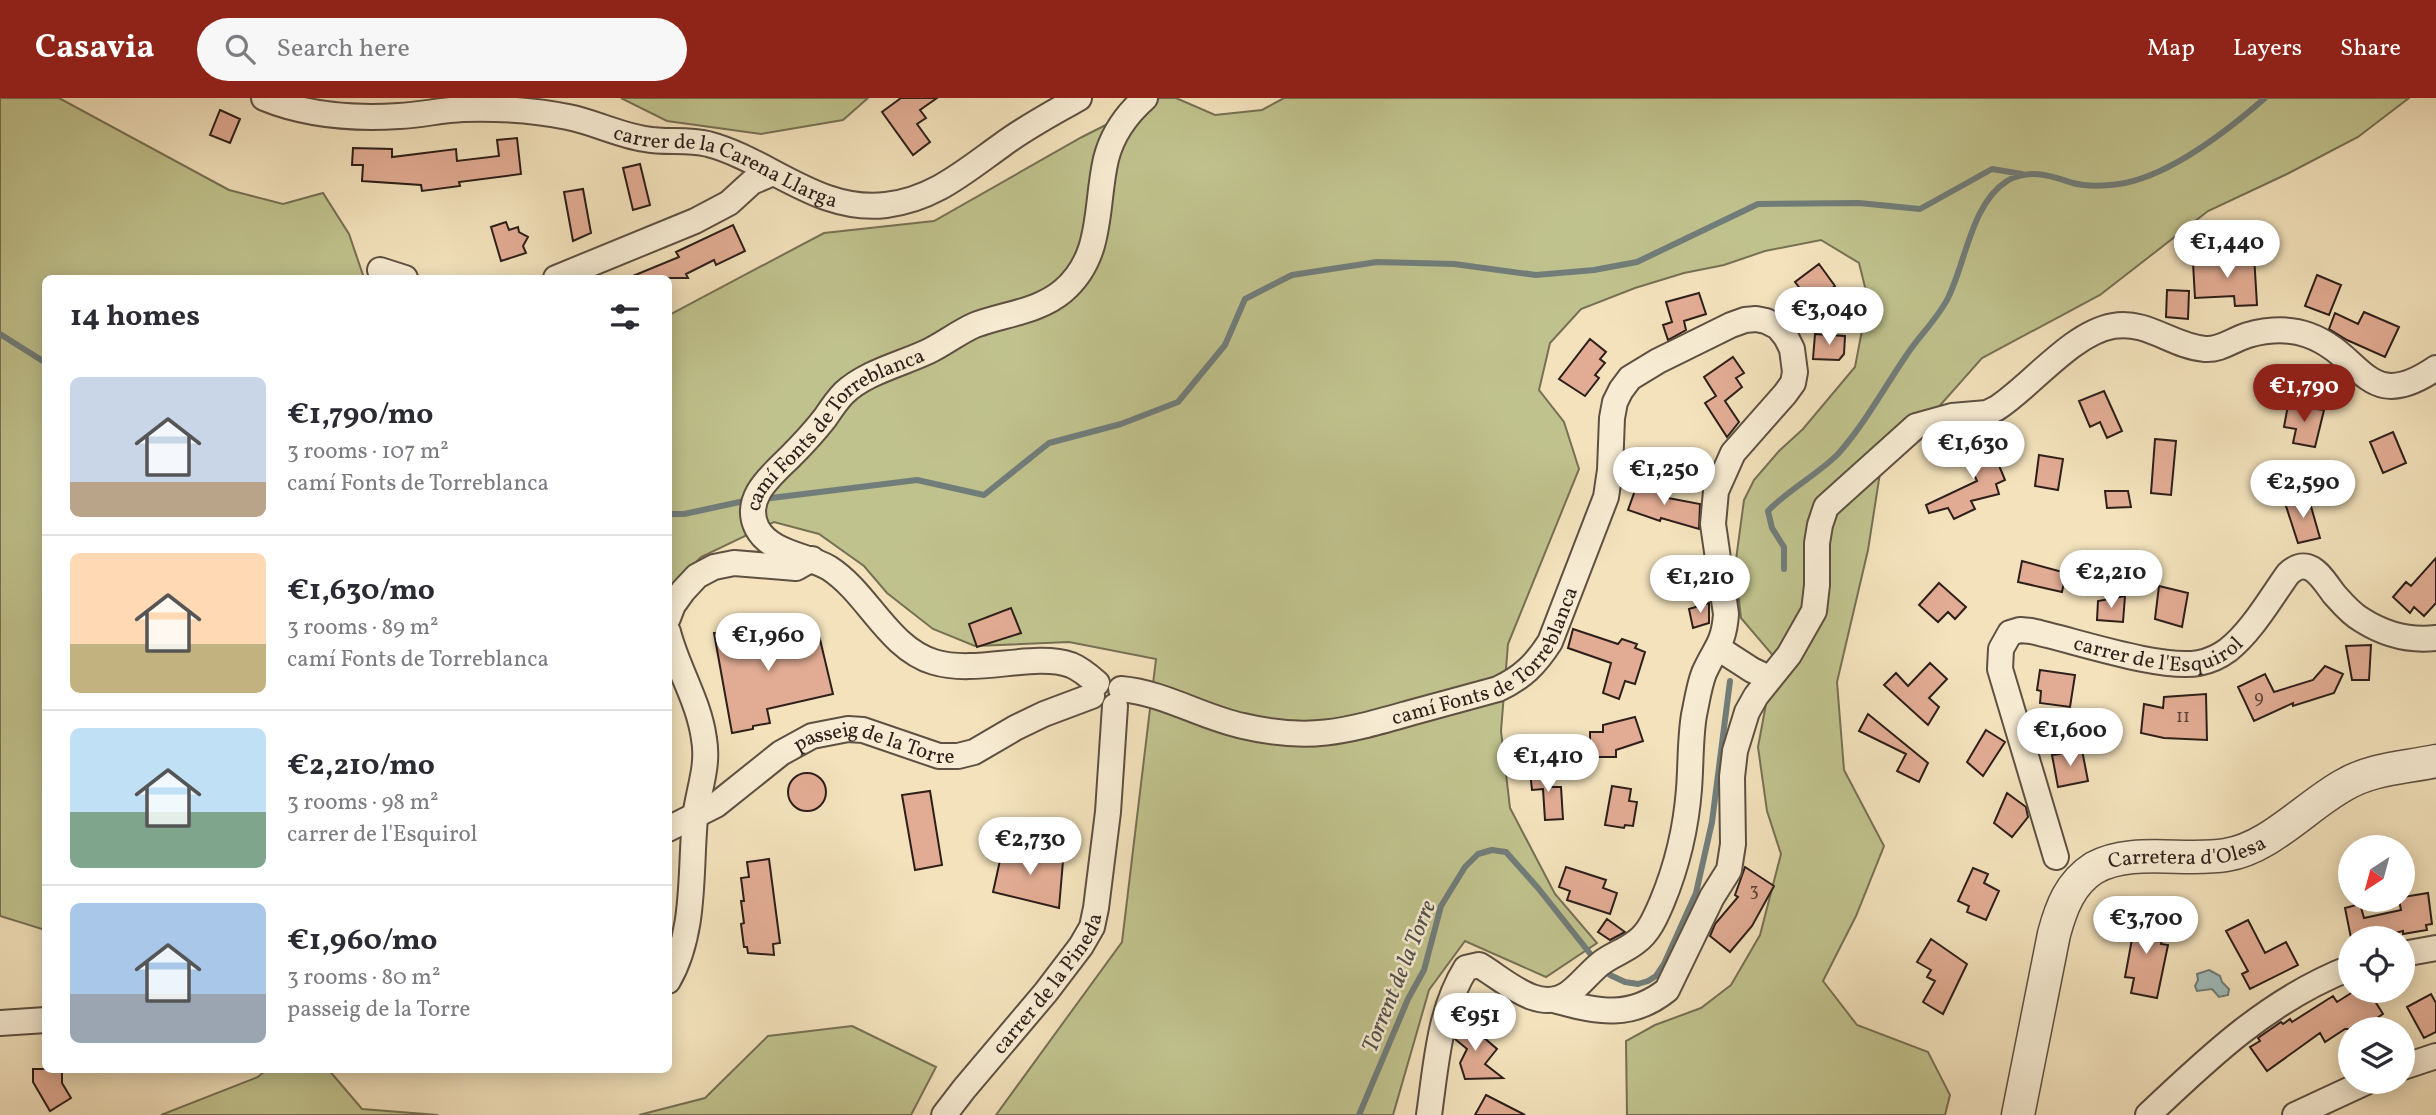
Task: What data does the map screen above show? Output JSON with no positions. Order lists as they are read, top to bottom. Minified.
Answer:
{"streets":{"street":["carrer de la Carena Llarga","camí Fonts de Torreblanca","carrer de l'Esquirol","passeig de la Torre","Carretera d'Olesa","carrer de la Pineda"]},"crossings":[["camí Fonts de Torreblanca","passeig de la Torre"],["camí Fonts de Torreblanca","carrer de la Pineda"]],"water":["Torrent de la Torre"],"house_numbers":["9","11","3"],"north":"bottom left","page":{"header":"Casavia","search":"Search here","nav":["Map","Layers","Share"],"price":["€1,440","€3,040","€1,790","€1,630","€1,250","€2,590","€2,210","€1,210","€1,960","€1,600","€1,410","€2,730","€3,700","€951"],"heading":"14 homes","list":[{"name":"€1,790/mo","note":"3 rooms · 107 m² · camí Fonts de Torreblanca"},{"name":"€1,630/mo","note":"3 rooms · 89 m² · camí Fonts de Torreblanca"},{"name":"€2,210/mo","note":"3 rooms · 98 m² · carrer de l'Esquirol"},{"name":"€1,960/mo","note":"3 rooms · 80 m² · passeig de la Torre"}]}}
